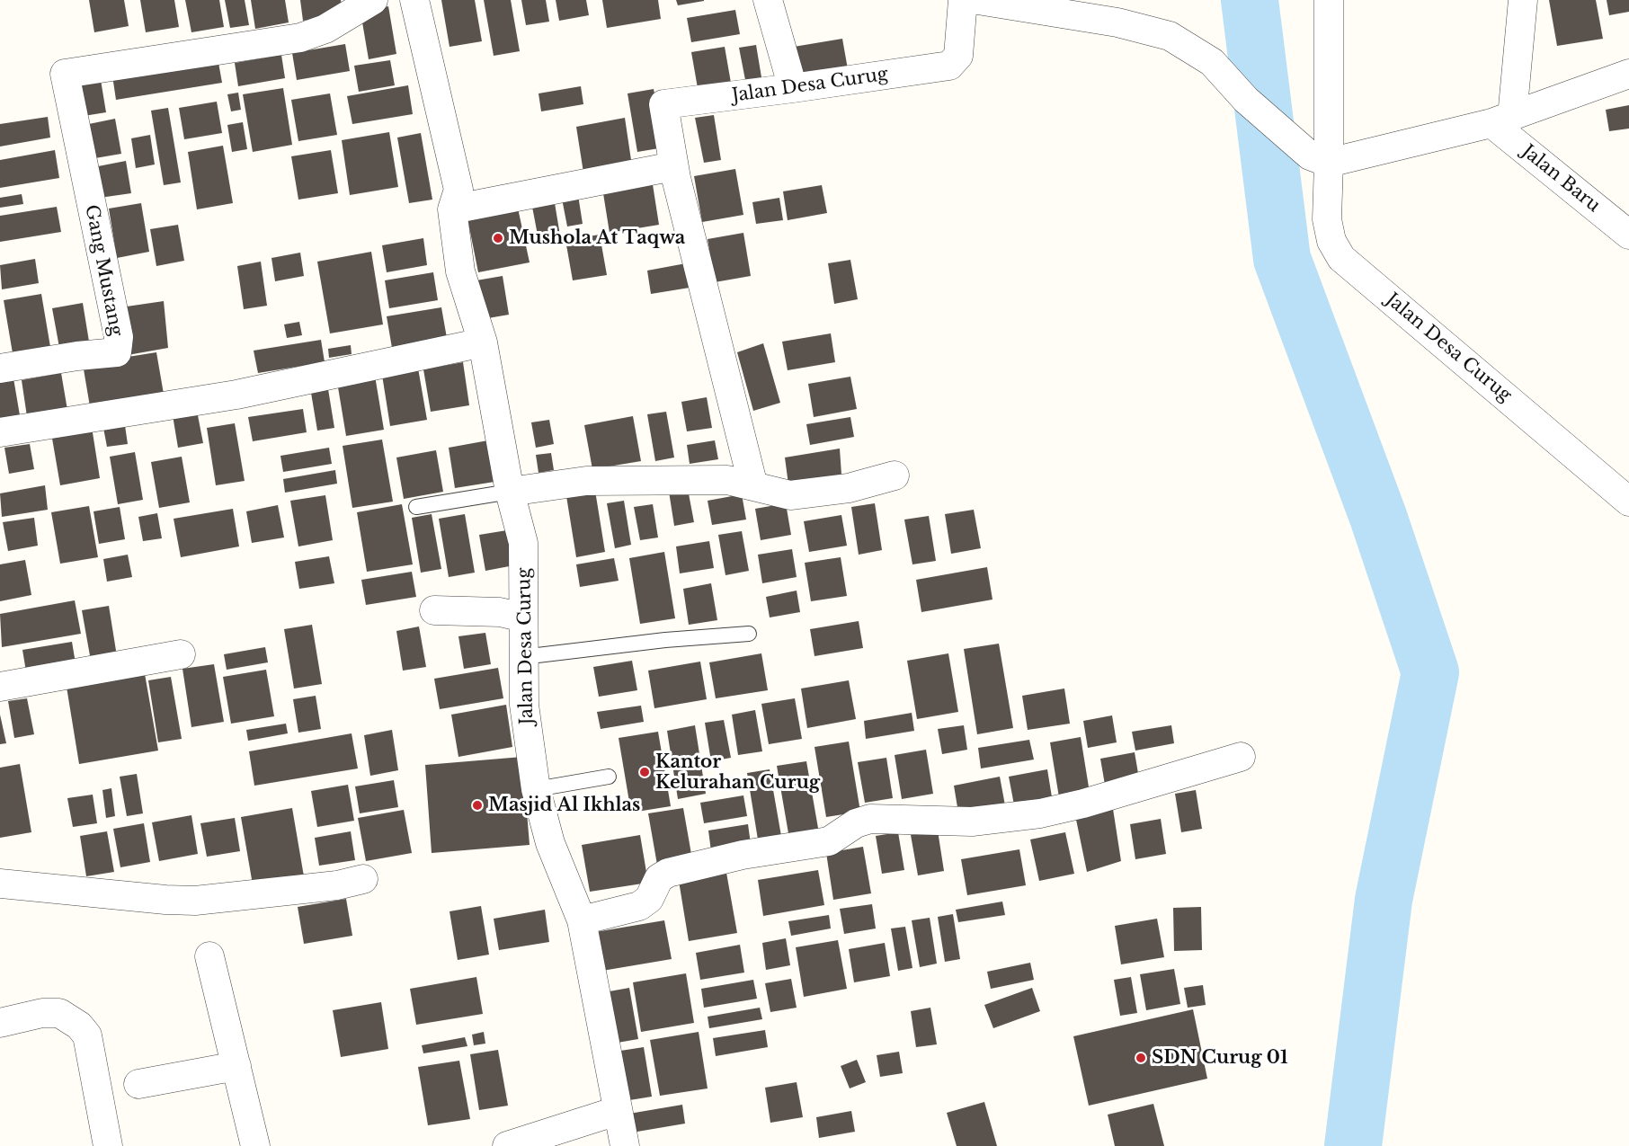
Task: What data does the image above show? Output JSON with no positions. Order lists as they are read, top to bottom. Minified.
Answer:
{"streets":{"street":["Jalan Desa Curug","Jalan Baru","Gang Mustang"]},"places":["Mushola At Taqwa","Kantor Kelurahan Curug","Masjid Al Ikhlas","SDN Curug 01"]}
